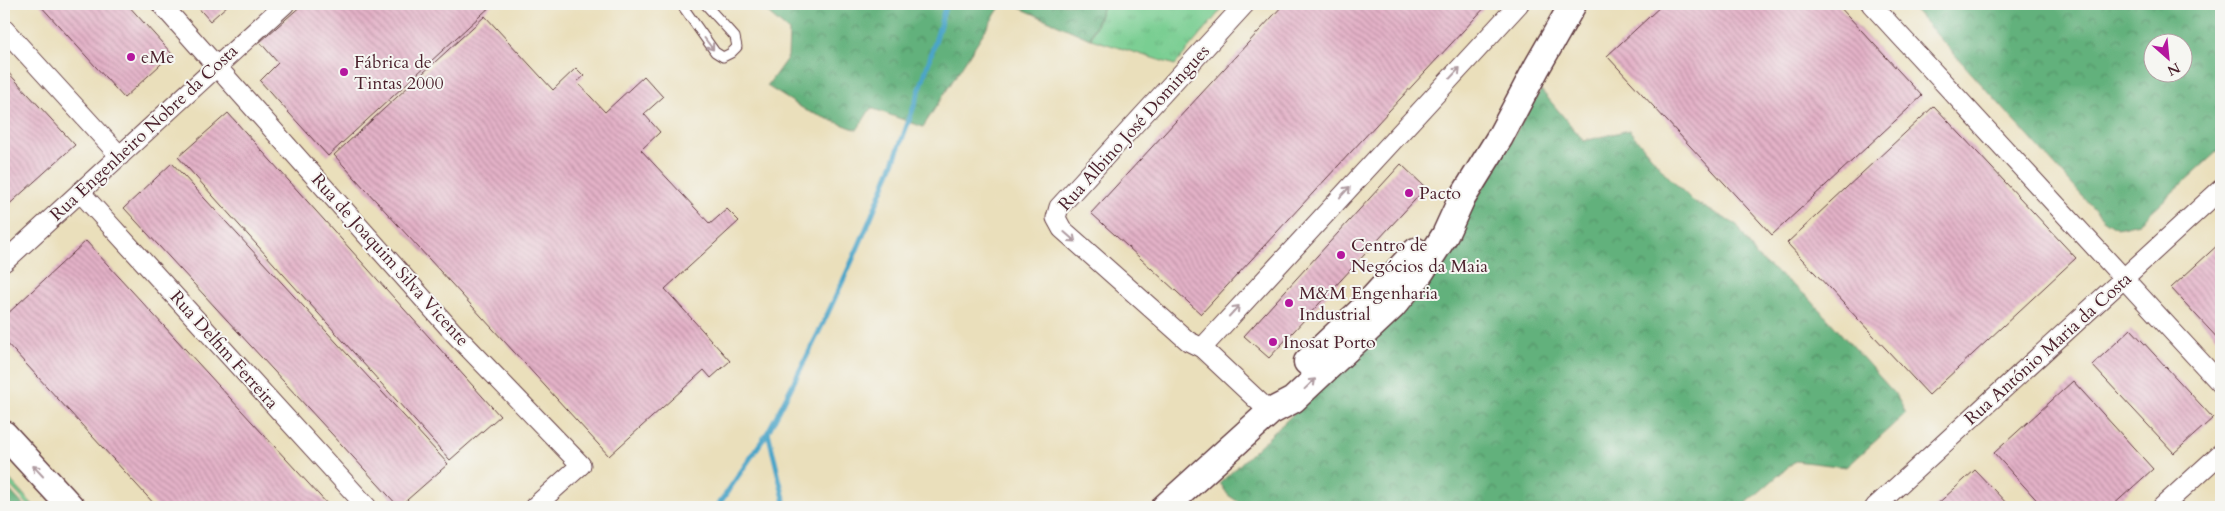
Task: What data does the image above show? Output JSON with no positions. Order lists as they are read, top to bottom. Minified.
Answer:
{"streets":{"street":["Rua Albino José Domingues","Rua Engenheiro Nobre da Costa","Rua de Joaquim Silva Vicente","Rua António Maria da Costa","Rua Delfim Ferreira"]},"crossings":[["Rua Engenheiro Nobre da Costa","Rua de Joaquim Silva Vicente"],["Rua Engenheiro Nobre da Costa","Rua Delfim Ferreira"]],"places":["eMe","Fábrica de Tintas 2000","Pacto","Centro de Negócios da Maia","M&M Engenharia Industrial","Inosat Porto"],"north":"bottom right"}
